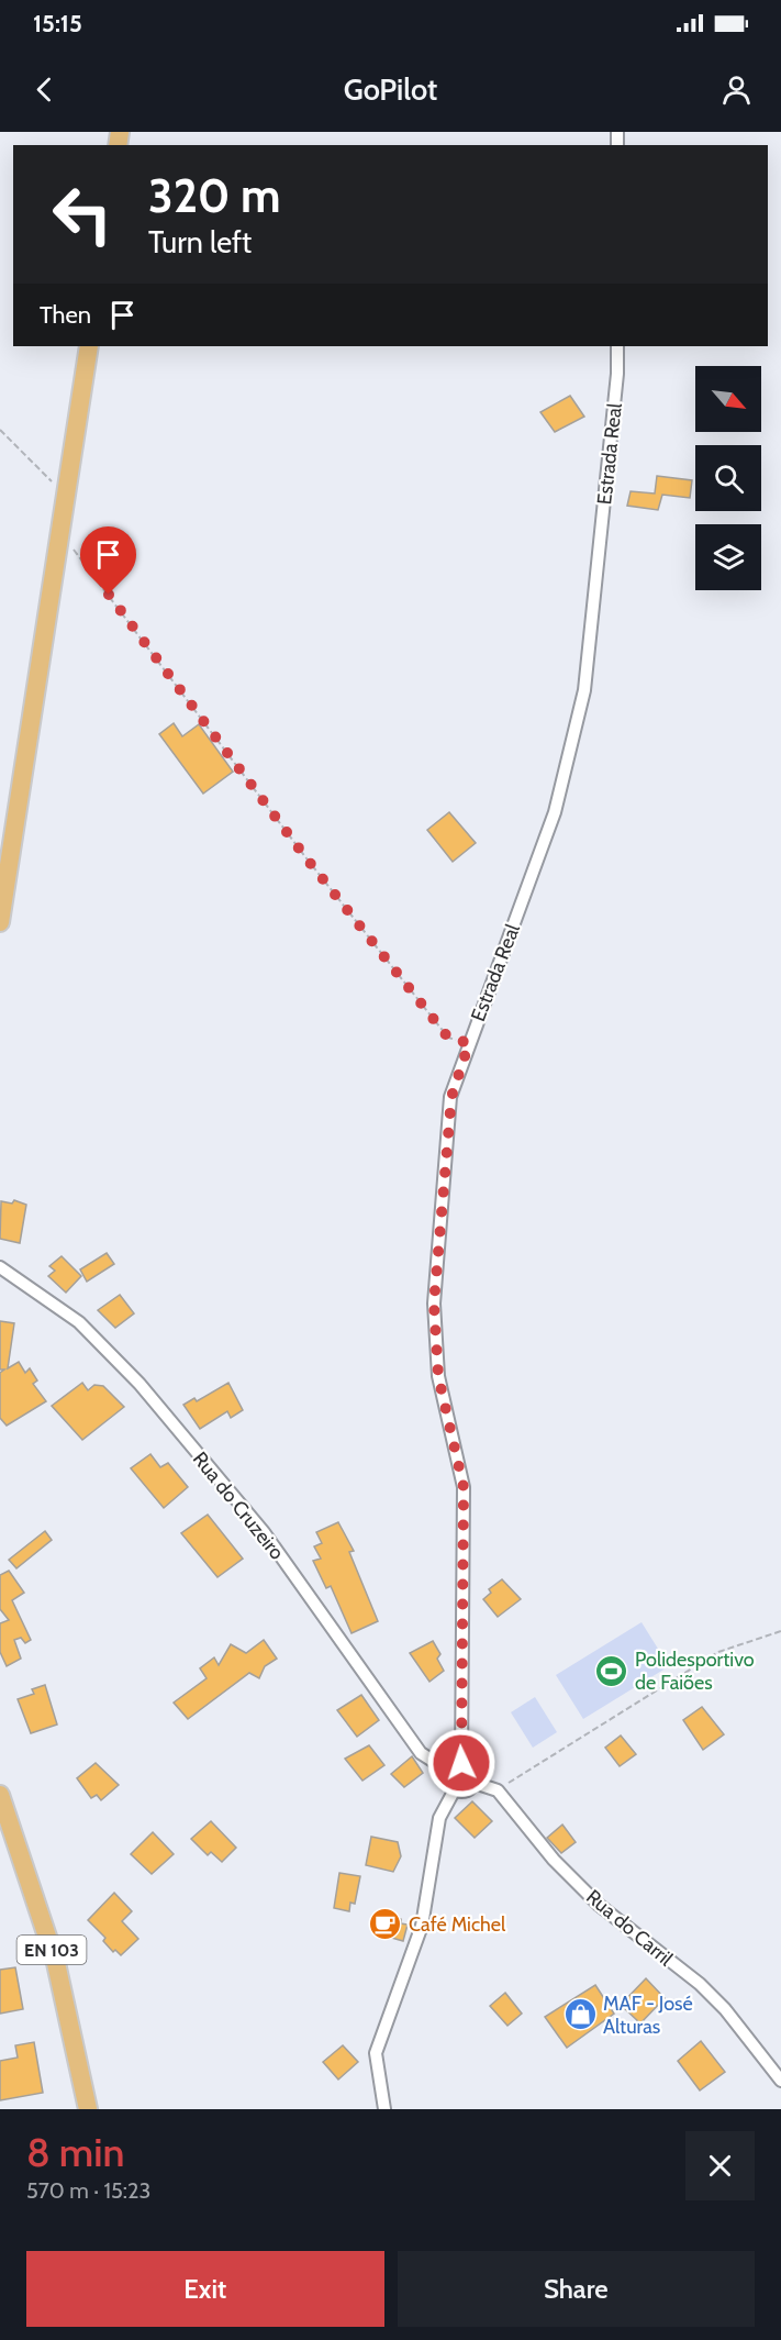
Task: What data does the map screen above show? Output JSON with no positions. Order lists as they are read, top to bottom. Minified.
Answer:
{"streets":{"main road":["EN 103"],"street":["Estrada Real","Rua do Cruzeiro","Rua do Carril"]},"crossings":[["Estrada Real","Rua do Cruzeiro"]],"places":{"sports":["Polidesportivo de Faiões"],"cafe":["Café Michel"],"shop":["MAF - José Alturas"]},"north":"bottom right","page":{"status":"15:15","header":"GoPilot","turn":["320 m","Turn left"],"then":"Then","heading":["8 min","570 m · 15:23"],"buttons":["Exit","Share"]}}
